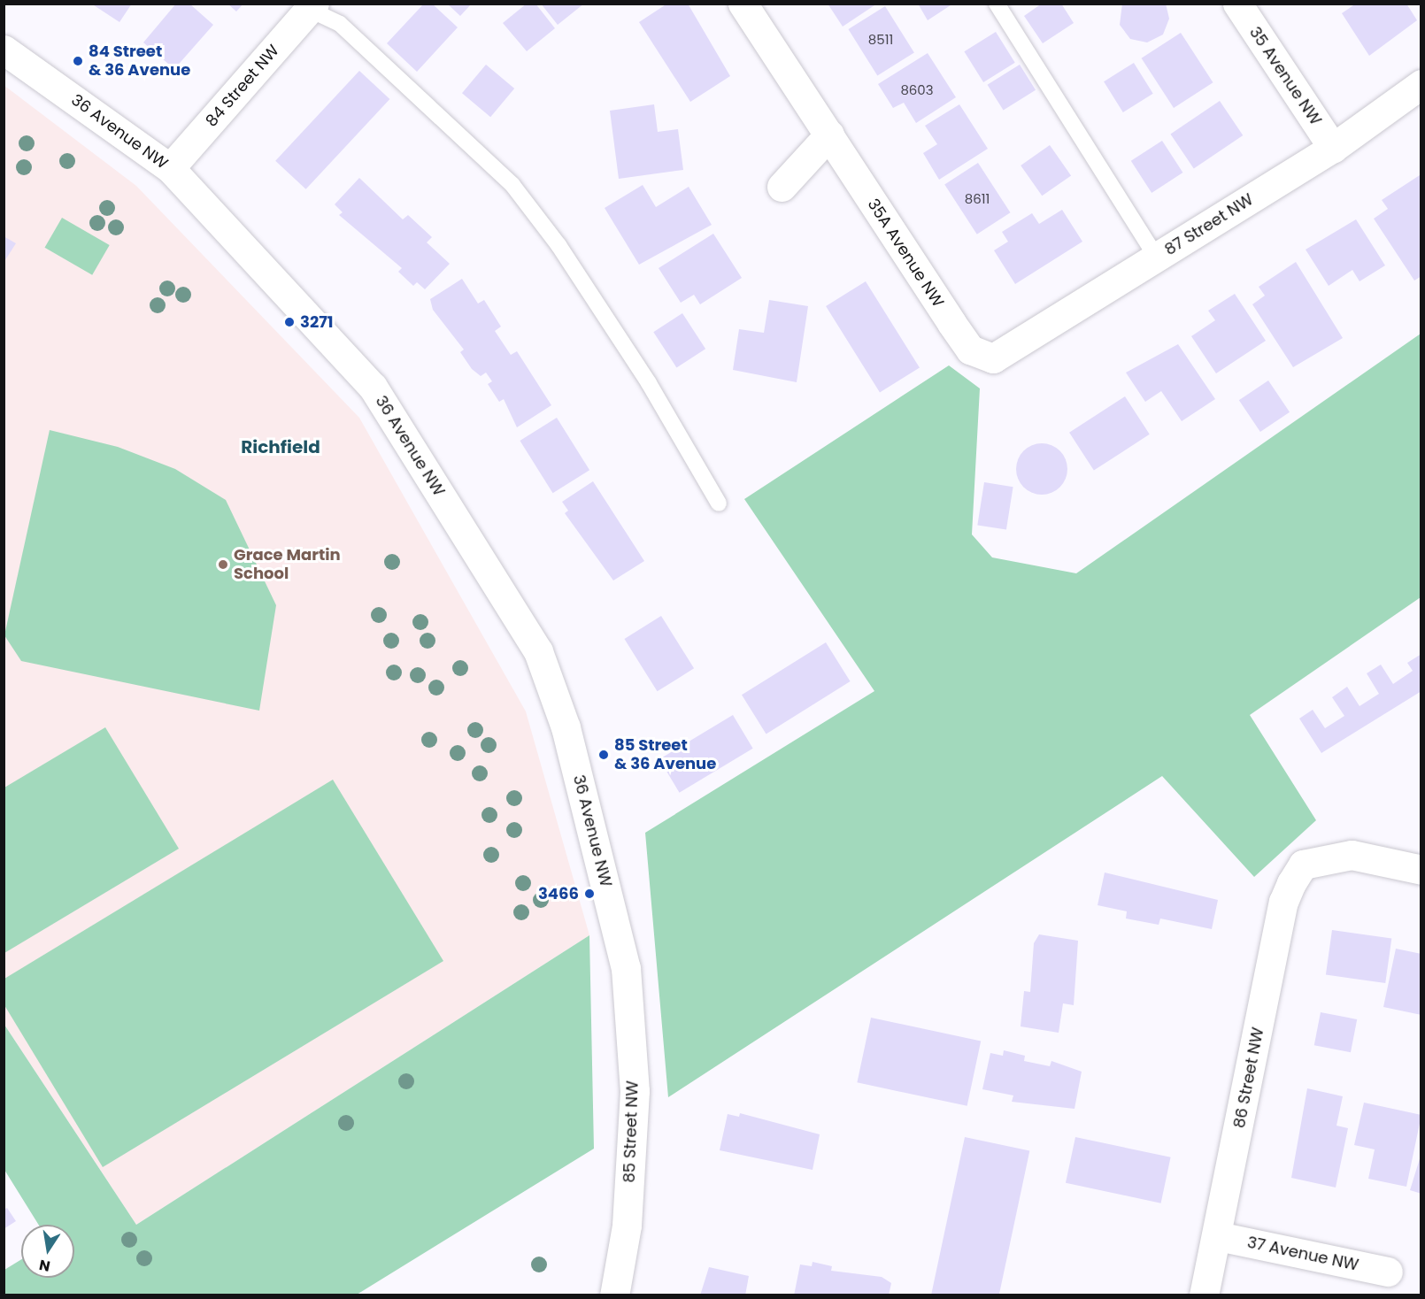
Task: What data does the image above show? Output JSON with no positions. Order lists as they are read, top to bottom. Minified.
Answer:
{"streets":{"street":["35 Avenue NW","84 Street NW","36 Avenue NW","87 Street NW","35A Avenue NW","86 Street NW","85 Street NW","37 Avenue NW"]},"crossings":[["35 Avenue NW","87 Street NW"],["84 Street NW","36 Avenue NW"],["36 Avenue NW","85 Street NW"],["87 Street NW","35A Avenue NW"],["86 Street NW","37 Avenue NW"]],"districts":["Richfield"],"places":["84 Street & 36 Avenue","3271","Grace Martin School","85 Street & 36 Avenue","3466"],"house_numbers":["8511","8603","8611"],"north":"bottom"}
